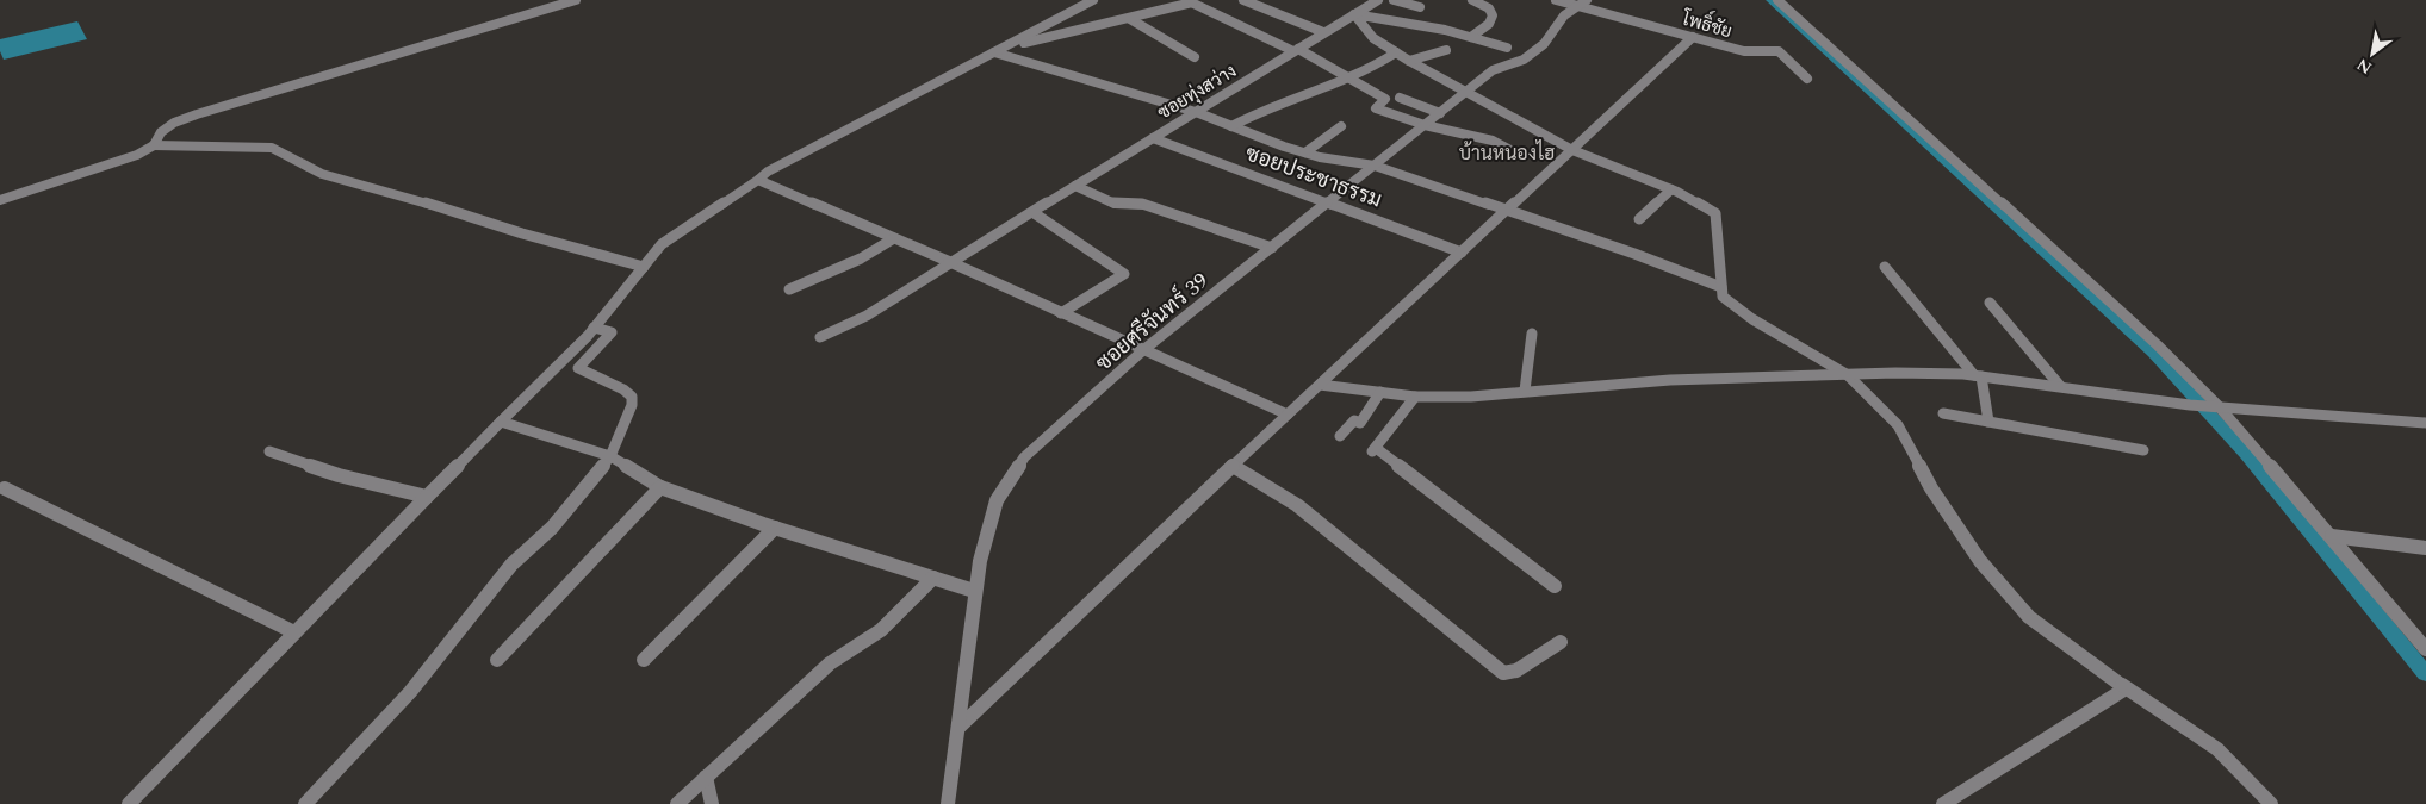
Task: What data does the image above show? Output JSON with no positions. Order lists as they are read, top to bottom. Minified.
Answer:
{"streets":{"street":["โพธิ์ชัย","ซอยทุ่งสว่าง","ซอยประชาธรรม","ซอยศรีจันทร์ 39"]},"crossings":[["โพธิ์ชัย","ซอยศรีจันทร์ 39"],["ซอยทุ่งสว่าง","ซอยประชาธรรม"],["ซอยประชาธรรม","ซอยศรีจันทร์ 39"]],"districts":["บ้านหนองไฮ"],"north":"bottom left"}
